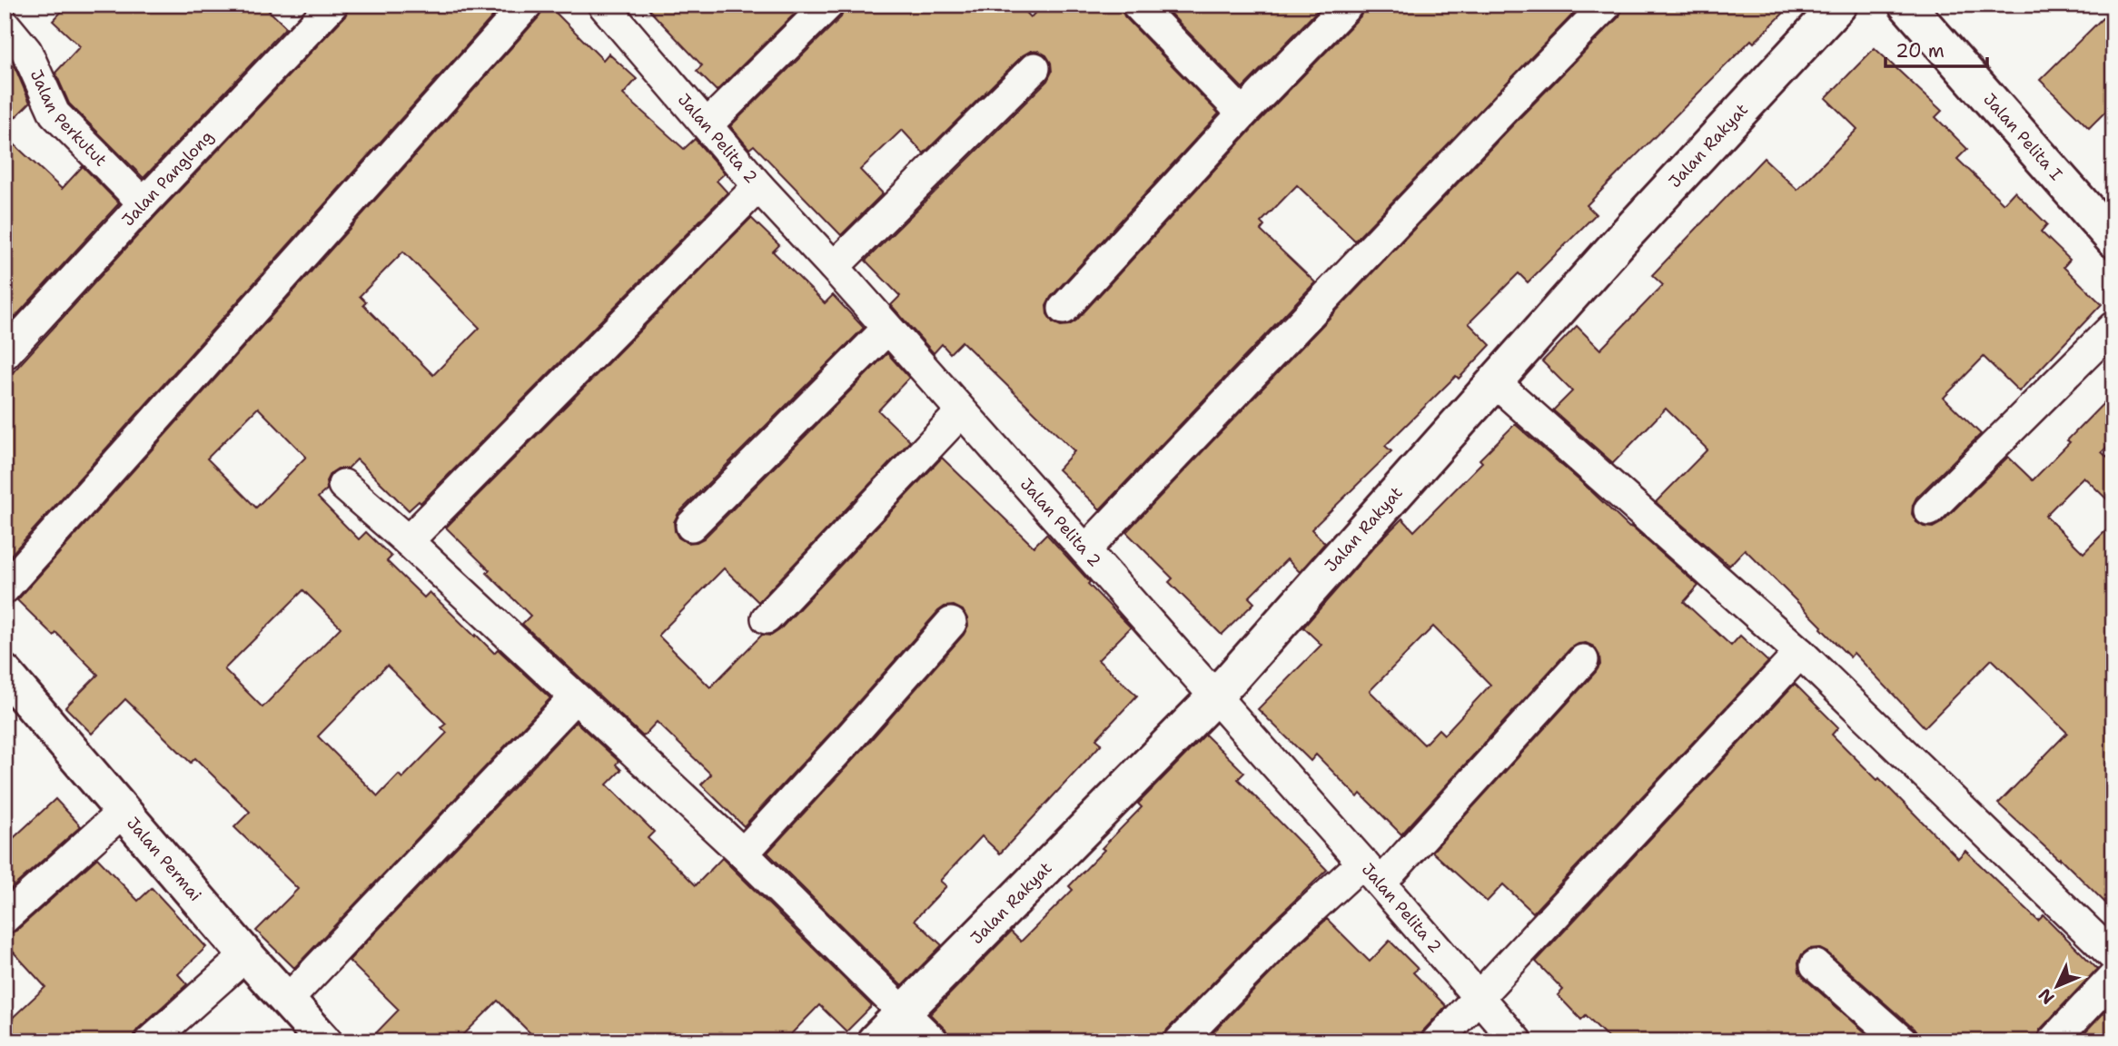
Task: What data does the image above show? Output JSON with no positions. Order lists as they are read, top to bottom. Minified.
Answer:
{"streets":{"street":["Jalan Perkutut","Jalan Pelita I","Jalan Pelita 2","Jalan Rakyat","Jalan Panglong","Jalan Permai"]},"crossings":[["Jalan Perkutut","Jalan Panglong"],["Jalan Pelita 2","Jalan Rakyat"]],"scale_bar":"20 m","north":"bottom left"}
